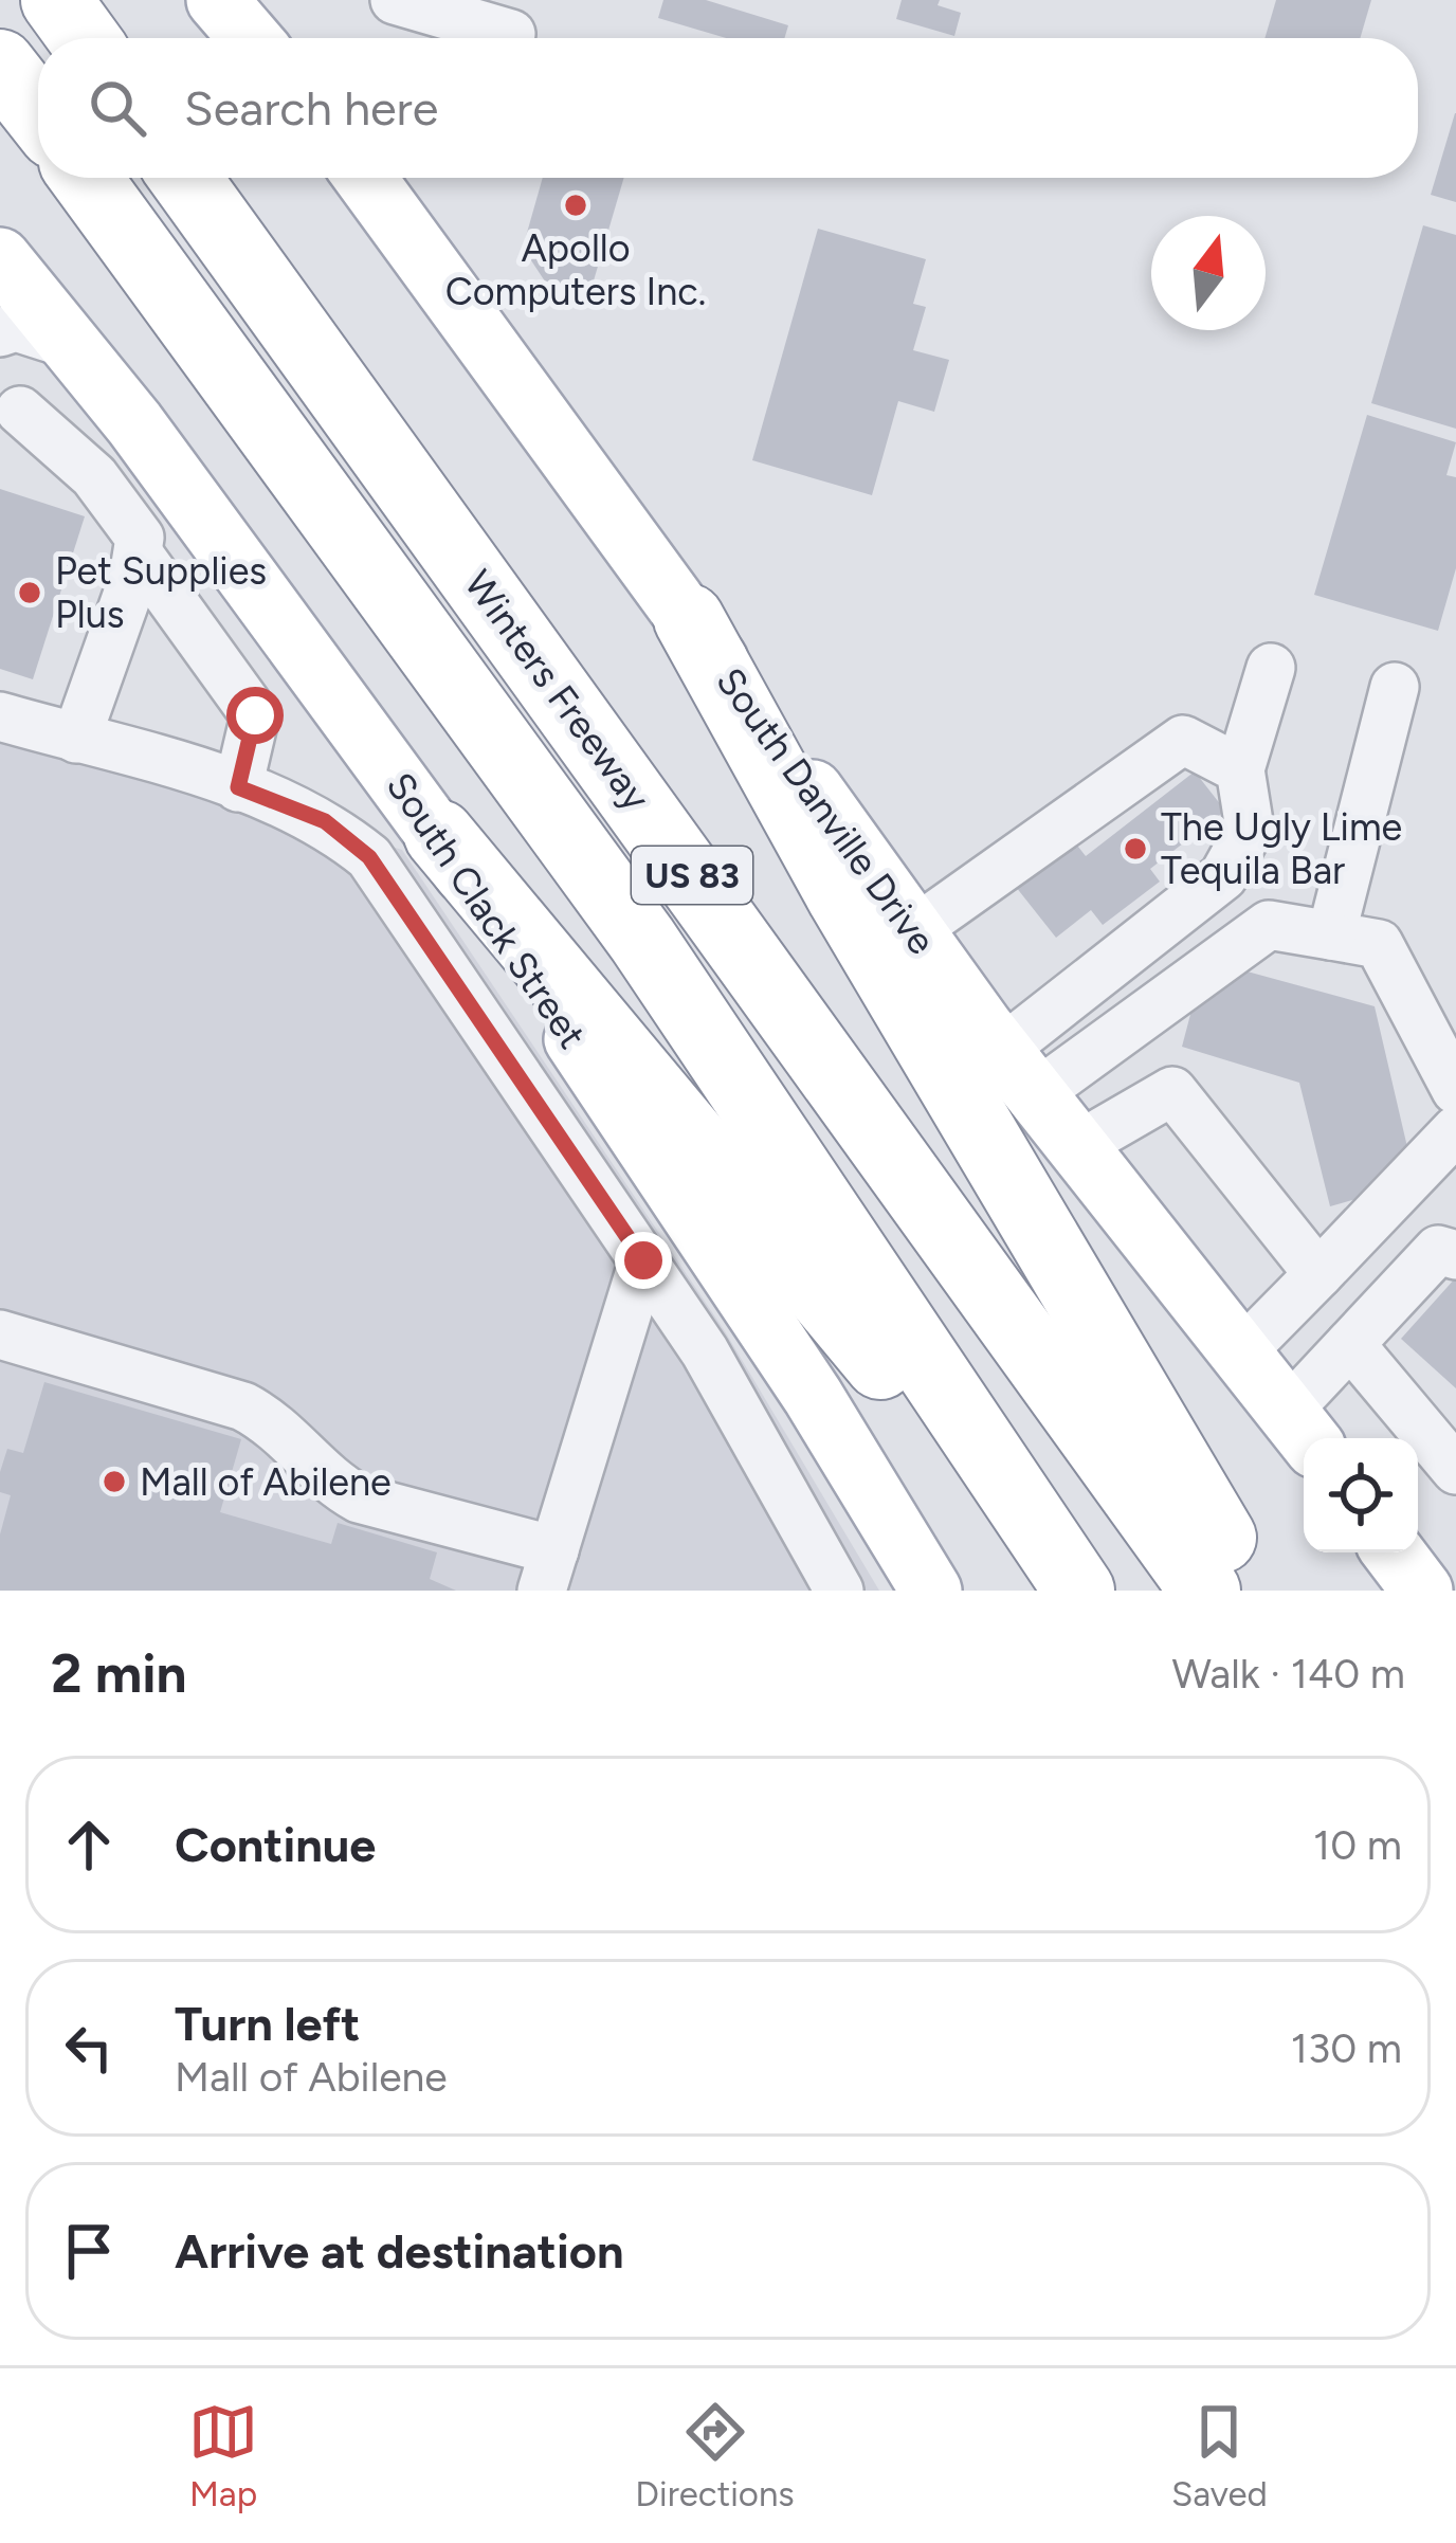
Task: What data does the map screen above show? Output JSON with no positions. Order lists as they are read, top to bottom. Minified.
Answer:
{"streets":{"highway":["Winters Freeway","US 83"],"main road":["South Danville Drive","South Clack Street"]},"places":["Apollo Computers Inc.","Pet Supplies Plus","The Ugly Lime Tequila Bar","Mall of Abilene"],"north":"top","page":{"search":"Search here","heading":["2 min","Walk · 140 m"],"list":[["Continue","10 m"],["Turn left","Mall of Abilene","130 m"],"Arrive at destination"],"nav":["Map","Directions","Saved"]}}
